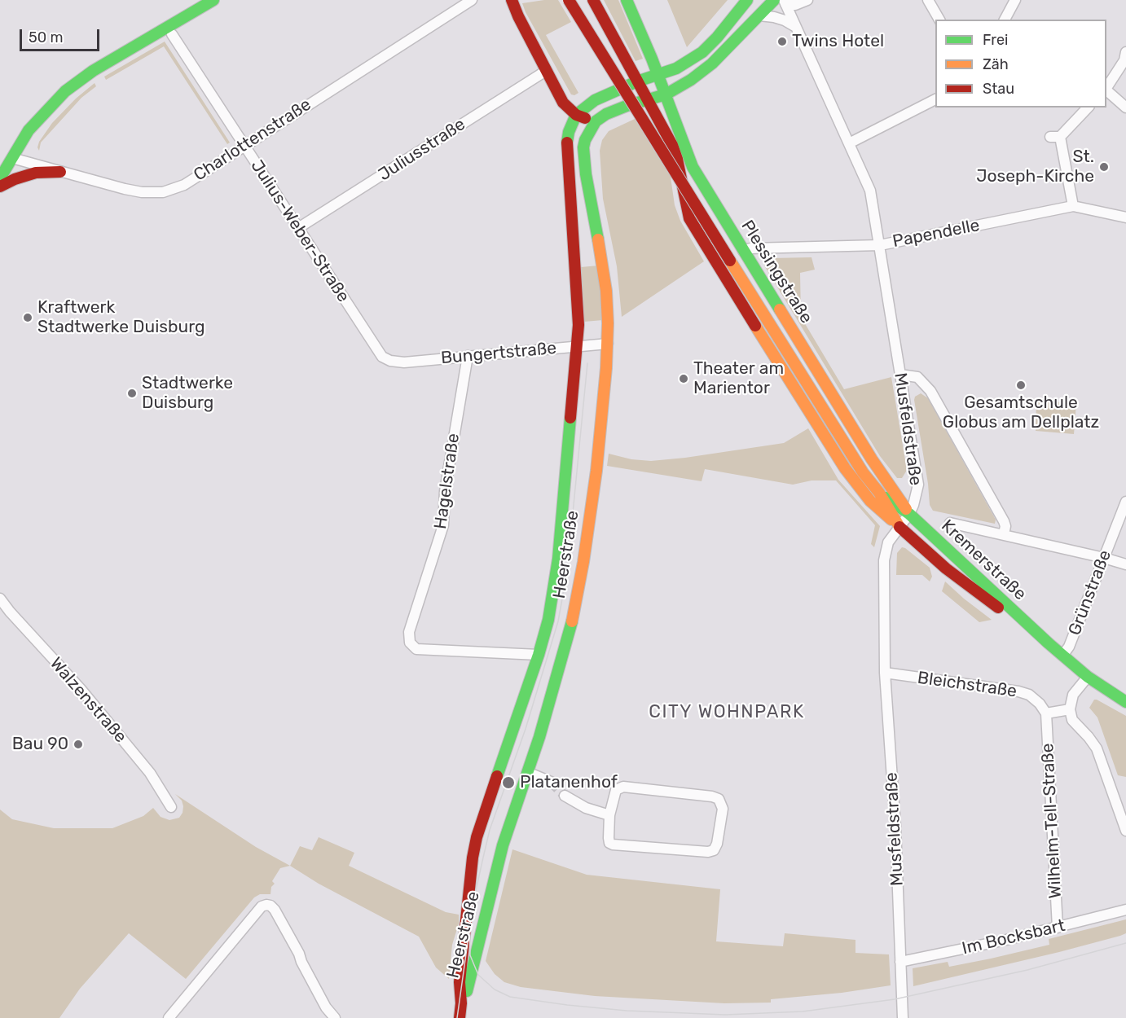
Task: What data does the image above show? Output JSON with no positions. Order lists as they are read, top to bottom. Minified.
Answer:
{"streets":{"main road":["Plessingstraße","Heerstraße","Kremerstraße"],"street":["Charlottenstraße","Juliusstraße","Julius-Weber-Straße","Papendelle","Bungertstraße","Musfeldstraße","Hagelstraße","Grünstraße","Bleichstraße","Walzenstraße","Wilhelm-Tell-Straße","Im Bocksbart"]},"crossings":[["Charlottenstraße","Julius-Weber-Straße"],["Juliusstraße","Julius-Weber-Straße"],["Julius-Weber-Straße","Bungertstraße"],["Papendelle","Plessingstraße"],["Papendelle","Musfeldstraße"],["Plessingstraße","Musfeldstraße"],["Plessingstraße","Kremerstraße"],["Bungertstraße","Hagelstraße"],["Bungertstraße","Heerstraße"],["Musfeldstraße","Kremerstraße"],["Musfeldstraße","Bleichstraße"],["Musfeldstraße","Im Bocksbart"],["Hagelstraße","Heerstraße"],["Kremerstraße","Grünstraße"],["Bleichstraße","Wilhelm-Tell-Straße"],["Wilhelm-Tell-Straße","Im Bocksbart"]],"districts":["CITY WOHNPARK"],"places":["Twins Hotel","St. Joseph-Kirche","Kraftwerk Stadtwerke Duisburg","Theater am Marientor","Gesamtschule Globus am Dellplatz","Stadtwerke Duisburg","Bau 90","Platanenhof"],"legend":["Frei","Zäh","Stau"],"scale_bar":"50 m"}
